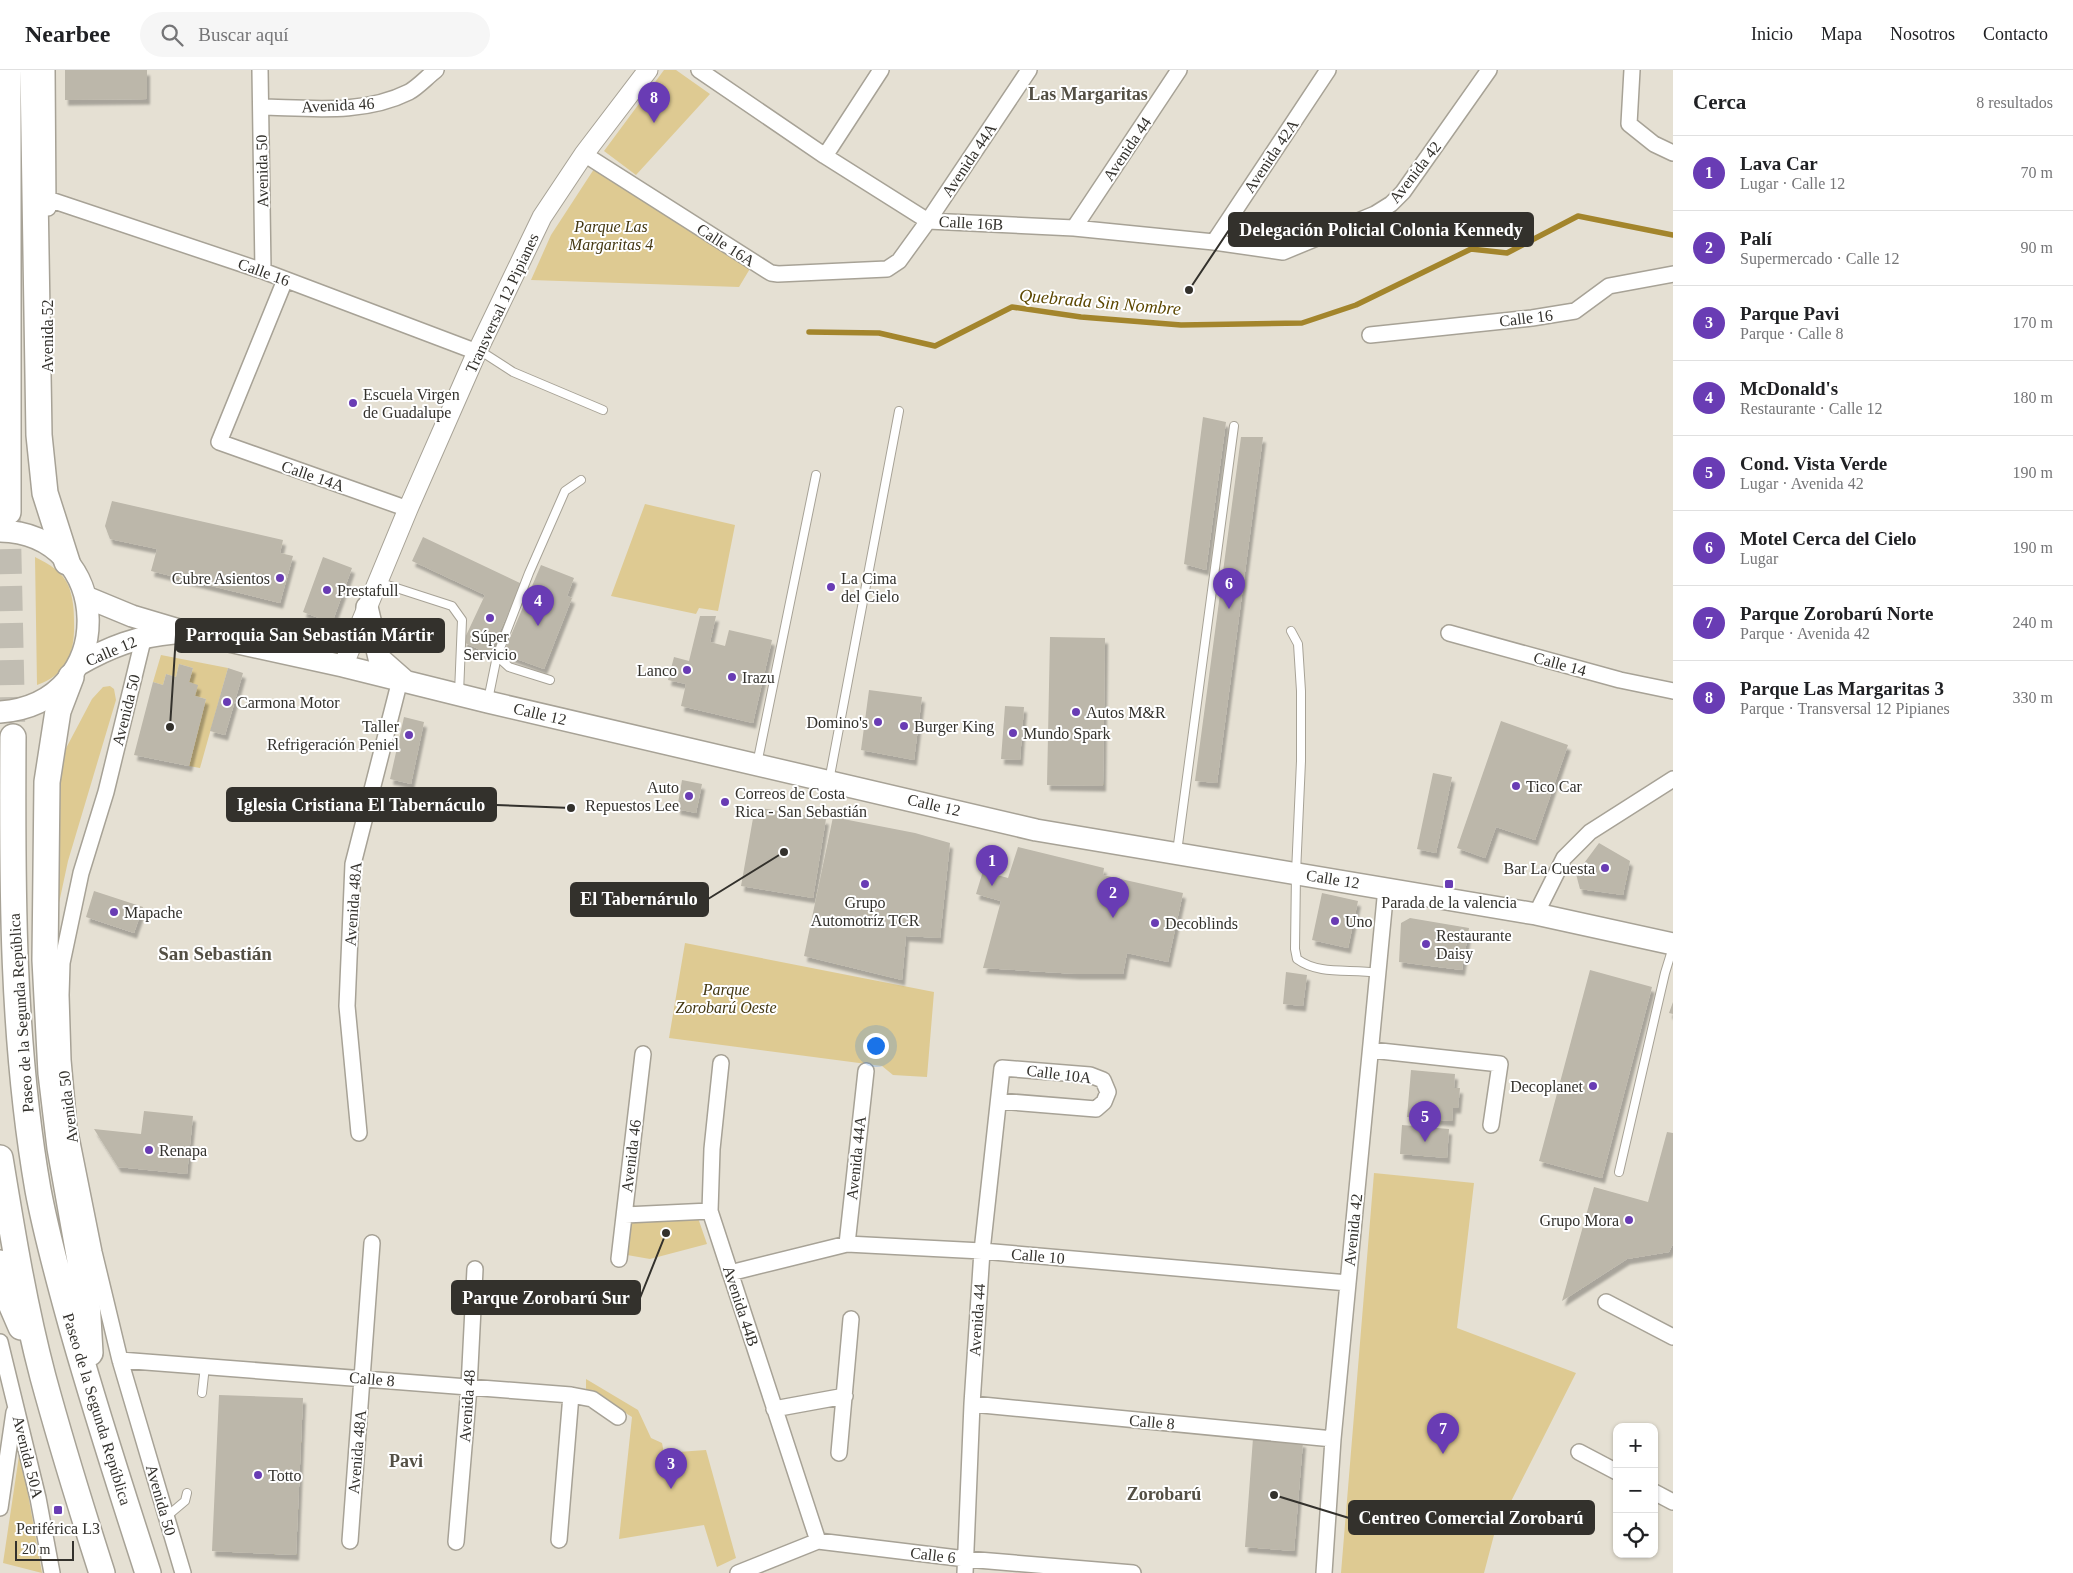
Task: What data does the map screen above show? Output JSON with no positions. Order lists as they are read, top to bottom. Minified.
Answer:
{"streets":{"highway":["Paseo de la Segunda República"],"main road":["Calle 12"],"street":["Avenida 46","Avenida 44","Avenida 42A","Avenida 44A","Avenida 50","Avenida 42","Calle 16B","Calle 16A","Calle 16","Transversal 12 Pipianes","Avenida 52","Calle 14A","Calle 14","Avenida 48A","Calle 10A","Calle 10","Avenida 44B","Calle 8","Avenida 48","Avenida 50A","Calle 6"]},"crossings":[["Avenida 46","Avenida 50"],["Avenida 44","Calle 16B"],["Avenida 44","Calle 10A"],["Avenida 44","Calle 10"],["Avenida 44","Calle 8"],["Avenida 44","Calle 6"],["Avenida 42A","Calle 16B"],["Avenida 44A","Calle 16B"],["Avenida 44A","Calle 16A"],["Avenida 44A","Calle 10"],["Avenida 50","Calle 16"],["Avenida 50","Calle 12"],["Avenida 50","Calle 8"],["Avenida 42","Calle 16B"],["Avenida 42","Calle 12"],["Avenida 42","Calle 10"],["Avenida 42","Calle 8"],["Calle 16A","Transversal 12 Pipianes"],["Calle 16","Transversal 12 Pipianes"],["Calle 16","Avenida 52"],["Calle 16","Calle 14A"],["Transversal 12 Pipianes","Calle 14A"],["Transversal 12 Pipianes","Calle 12"],["Avenida 52","Calle 12"],["Calle 12","Avenida 48A"],["Avenida 48A","Calle 8"],["Calle 10","Avenida 44B"],["Avenida 44B","Calle 6"],["Calle 8","Avenida 48"]],"districts":["Las Margaritas","San Sebastián","Pavi","Zorobarú"],"water":["Quebrada Sin Nombre"],"parks":["Parque Las Margaritas 4","Parque Zorobarú Oeste"],"places":{"other":["Delegación Policial Colonia Kennedy","Escuela Virgen de Guadalupe","Cubre Asientos","La Cima del Cielo","Prestafull","Súper Servicio","Lanco","Irazu","Carmona Motor","Autos M&R","Domino's","Burger King","Parroquia San Sebastián Mártir","Mundo Spark","Taller Refrigeración Peniel","Tico Car","Auto Repuestos Lee","Correos de Costa Rica - San Sebastián","Iglesia Cristiana El Tabernáculo","El Tabernárulo","Bar La Cuesta","Grupo Automotríz TCR","Mapache","Uno","Decoblinds","Restaurante Daisy","Decoplanet","Renapa","Grupo Mora","Parque Zorobarú Sur","Totto","Centreo Comercial Zorobarú"],"transit":["Parada de la valencia","Periférica L3"]},"scale_bar":"20 m","page":{"header":"Nearbee","search":"Buscar aquí","nav":["Inicio","Mapa","Nosotros","Contacto"],"heading":["Cerca","8 resultados"],"pins":["8","6","4","1","2","5","7","3"],"list":[{"mark":"1","name":"Lava Car","note":"Lugar · Calle 12","value":"70 m"},{"mark":"2","name":"Palí","note":"Supermercado · Calle 12","value":"90 m"},{"mark":"3","name":"Parque Pavi","note":"Parque · Calle 8","value":"170 m"},{"mark":"4","name":"McDonald's","note":"Restaurante · Calle 12","value":"180 m"},{"mark":"5","name":"Cond. Vista Verde","note":"Lugar · Avenida 42","value":"190 m"},{"mark":"6","name":"Motel Cerca del Cielo","note":"Lugar","value":"190 m"},{"mark":"7","name":"Parque Zorobarú Norte","note":"Parque · Avenida 42","value":"240 m"},{"mark":"8","name":"Parque Las Margaritas 3","note":"Parque · Transversal 12 Pipianes","value":"330 m"}],"map_buttons":["+","−"],"scale":"20 m"}}
